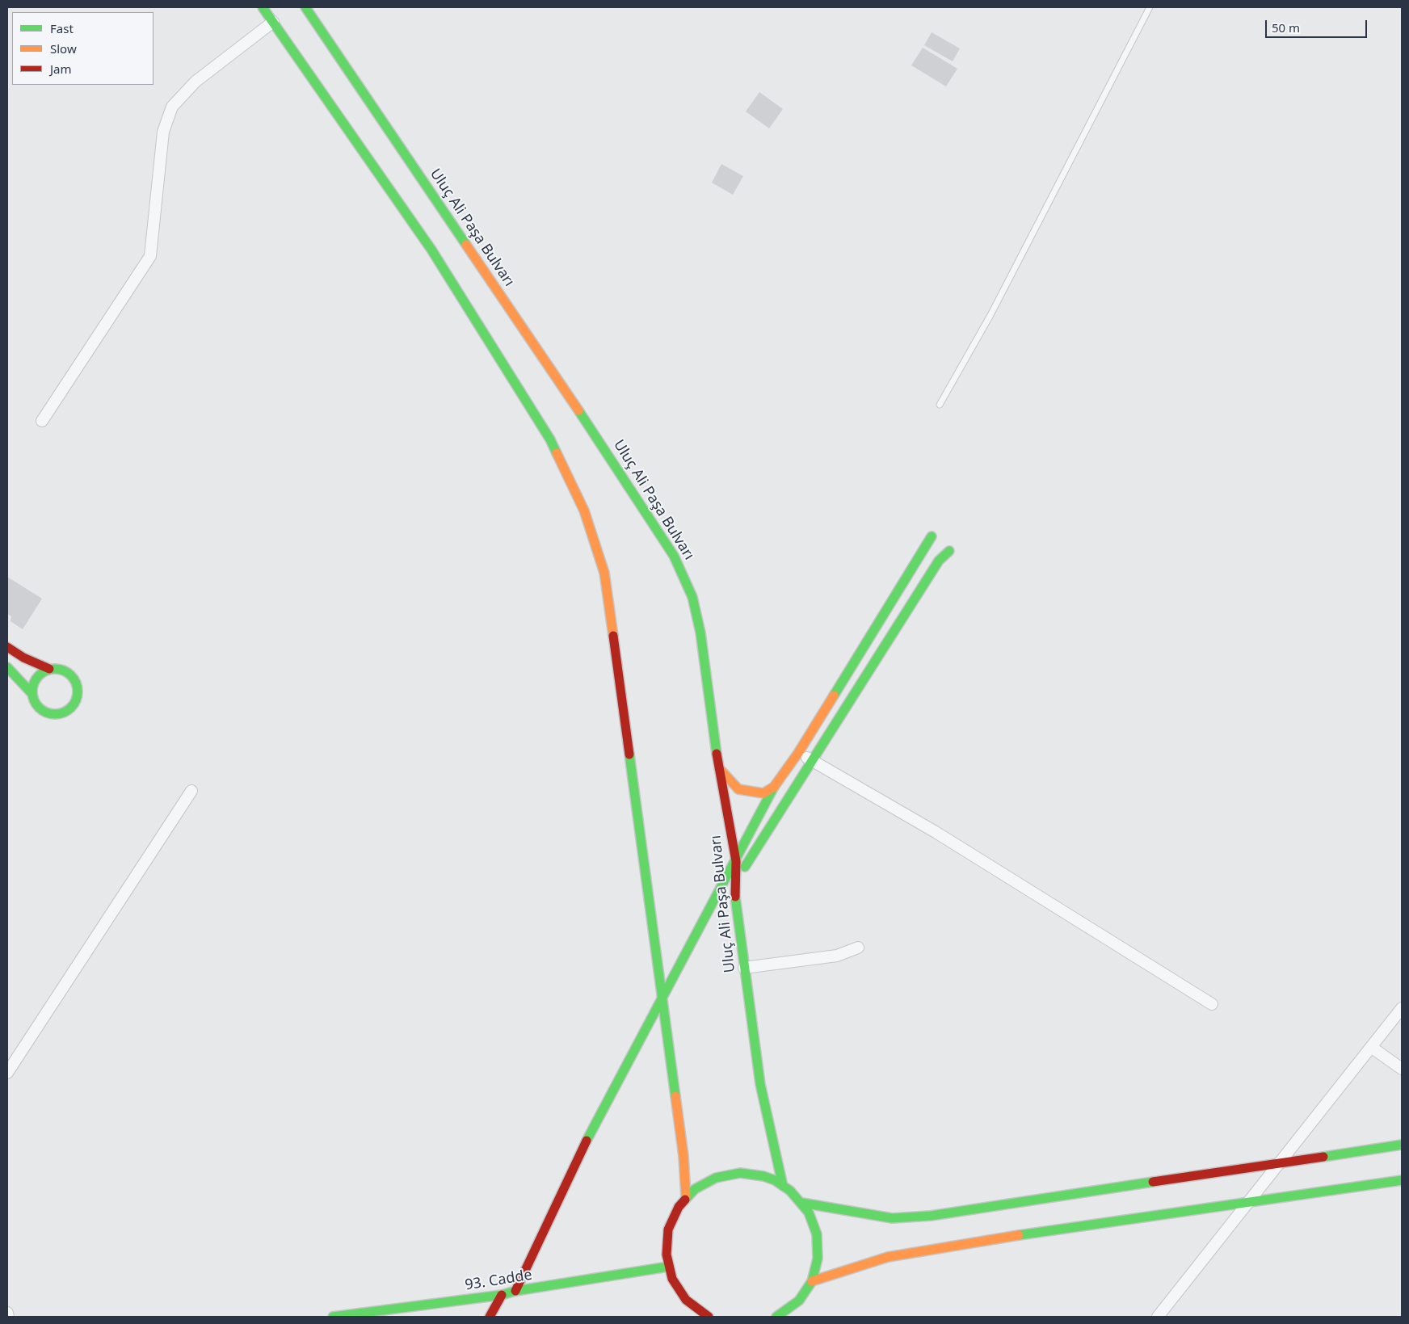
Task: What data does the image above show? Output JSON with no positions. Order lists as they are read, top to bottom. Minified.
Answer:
{"streets":{"street":["Uluç Ali Paşa Bulvarı","93. Cadde"]},"legend":["Fast","Slow","Jam"],"scale_bar":"50 m"}
